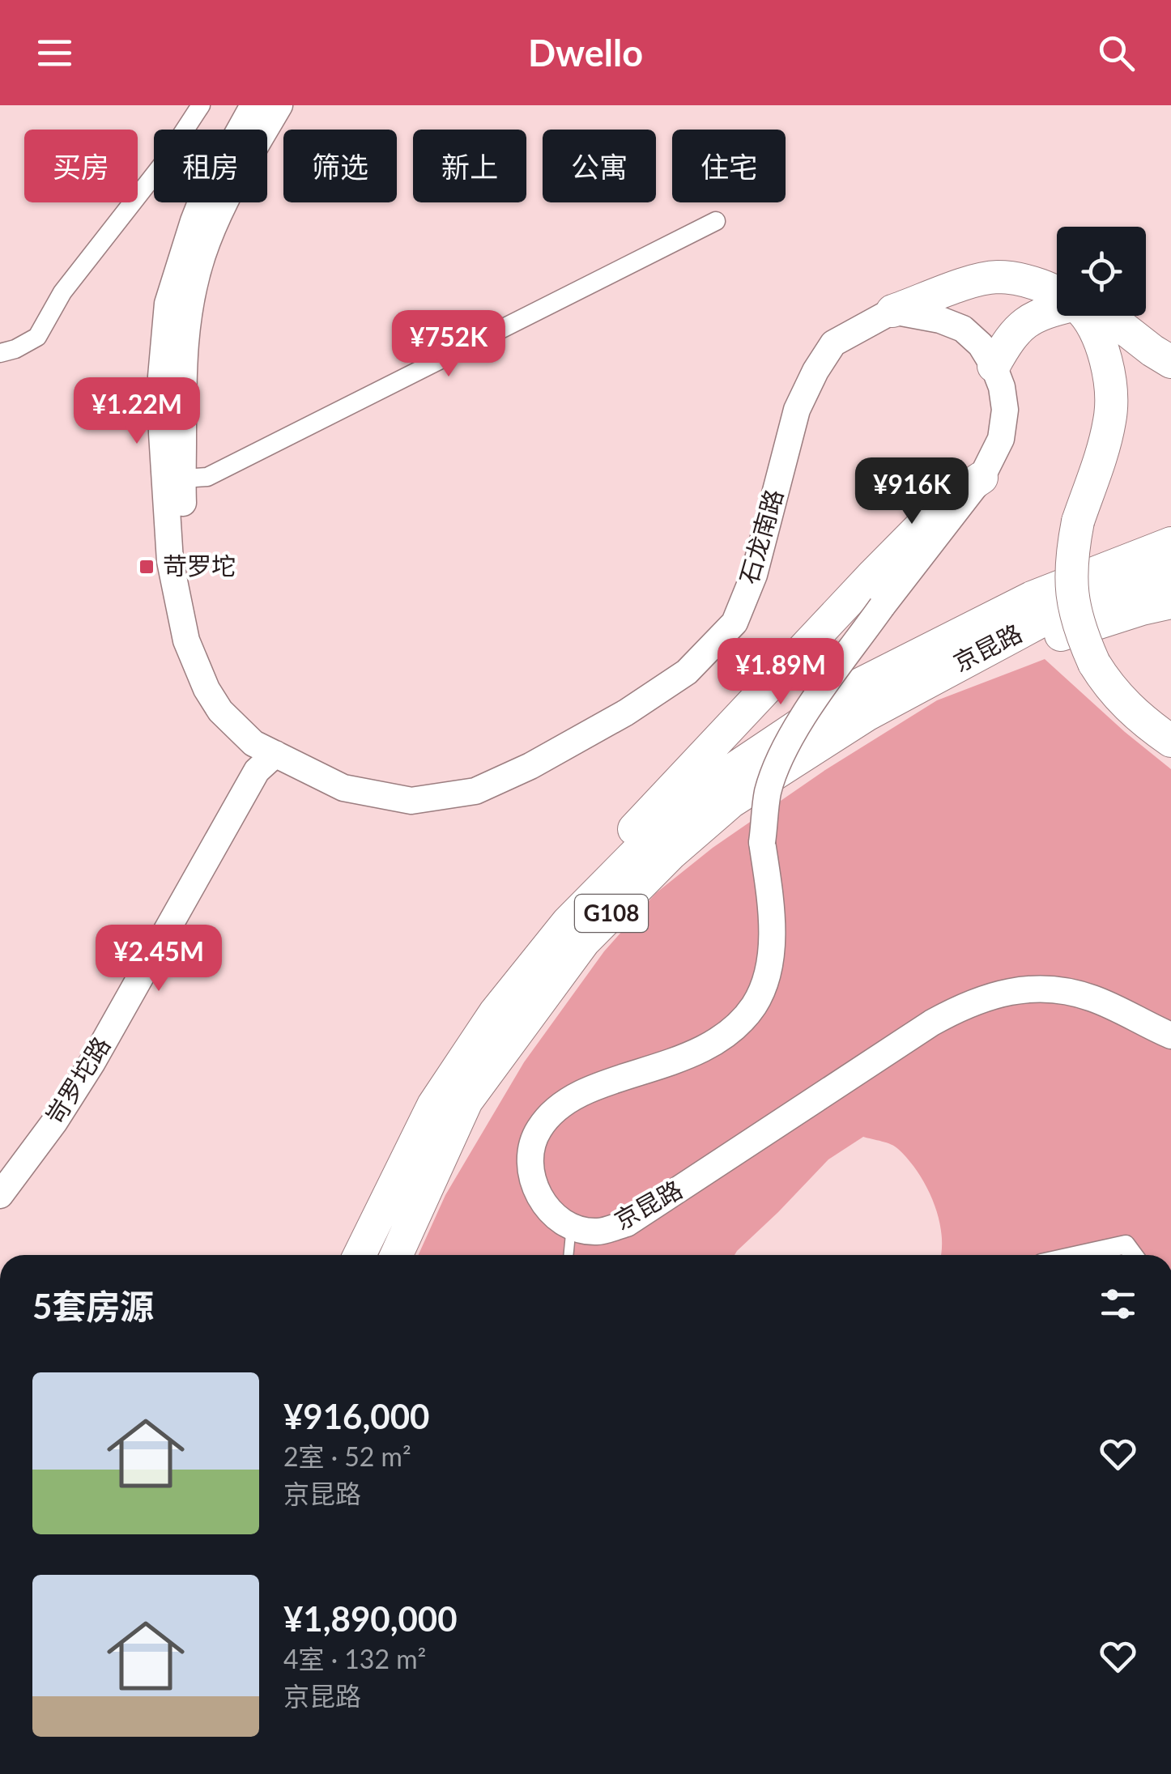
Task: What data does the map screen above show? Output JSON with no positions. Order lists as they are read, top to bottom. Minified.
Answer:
{"streets":{"highway":["京昆路","G108"],"main road":["石龙南路","岢罗坨路"]},"crossings":[["石龙南路","岢罗坨路"]],"places":{"transit":["苛罗坨"]},"page":{"header":"Dwello","chip":["买房","租房","筛选","新上","公寓","住宅"],"price":["¥752K","¥1.22M","¥916K","¥1.89M","¥2.45M"],"heading":"5套房源","list":[{"name":"¥916,000","note":"2室 · 52 m² · 京昆路"},{"name":"¥1,890,000","note":"4室 · 132 m² · 京昆路"}]}}
